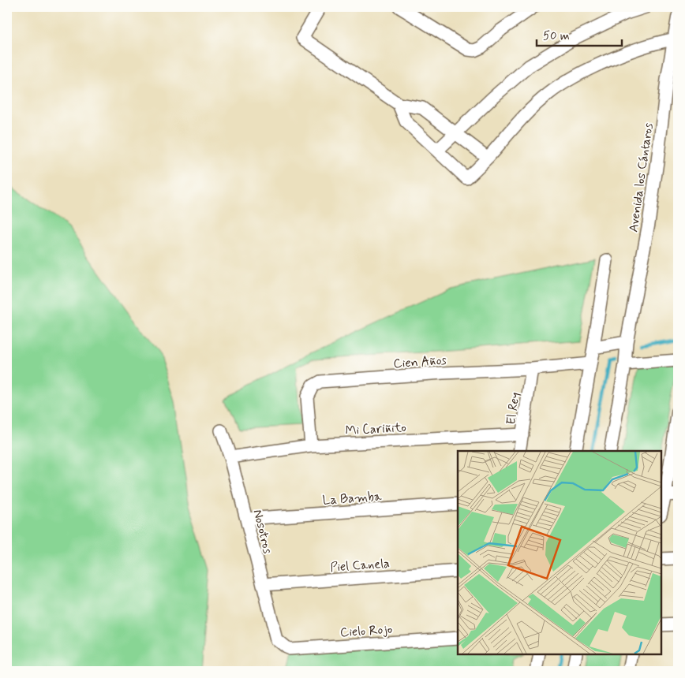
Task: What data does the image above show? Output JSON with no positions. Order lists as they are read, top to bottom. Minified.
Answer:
{"streets":{"street":["Avenida los Cántaros","Cien Años","El Rey","Mi Cariñito","La Bamba","Nosotros","Piel Canela","Cielo Rojo"]},"crossings":[["Cien Años","El Rey"],["Cien Años","Mi Cariñito"],["El Rey","Mi Cariñito"],["Mi Cariñito","Nosotros"],["La Bamba","Nosotros"],["Nosotros","Piel Canela"],["Nosotros","Cielo Rojo"]],"scale_bar":"50 m"}
